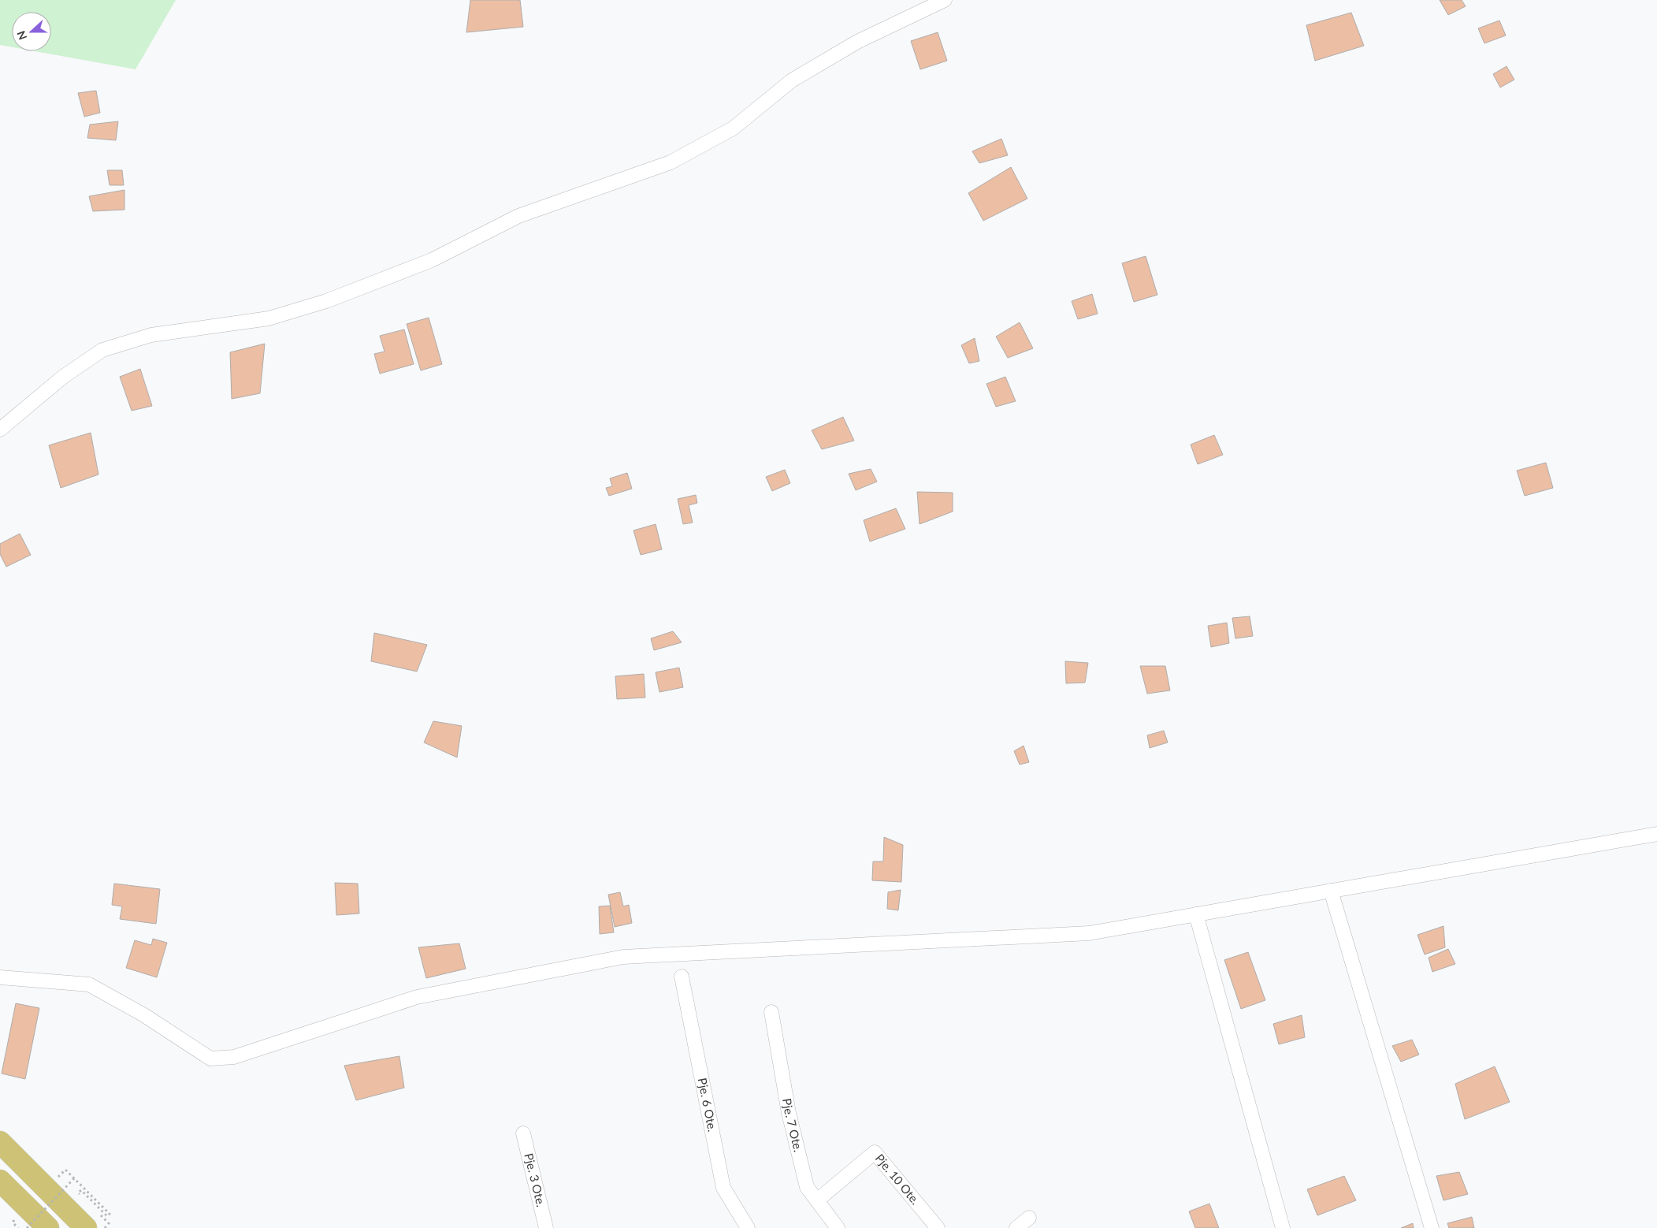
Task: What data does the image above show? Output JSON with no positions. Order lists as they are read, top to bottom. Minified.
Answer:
{"streets":{"street":["Pje. 6 Ote.","Pje. 7 Ote.","Pje. 10 Ote.","Pje. 3 Ote."]},"crossings":[["Pje. 7 Ote.","Pje. 10 Ote."]],"north":"left"}
